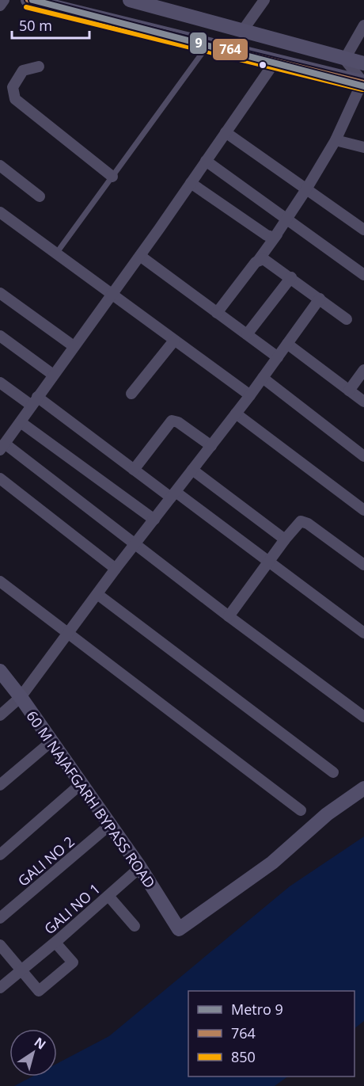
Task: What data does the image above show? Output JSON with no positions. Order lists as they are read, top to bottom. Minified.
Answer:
{"streets":{"main road":["60 M NAJAFGARH BYPASS ROAD"],"street":["GALI NO 2","GALI NO 1"]},"crossings":[["60 M NAJAFGARH BYPASS ROAD","GALI NO 2"],["60 M NAJAFGARH BYPASS ROAD","GALI NO 1"]],"lines":["metro line 9","transit line 764","transit line 850"],"legend":["Metro 9","764","850"],"scale_bar":"50 m","north":"top right"}
